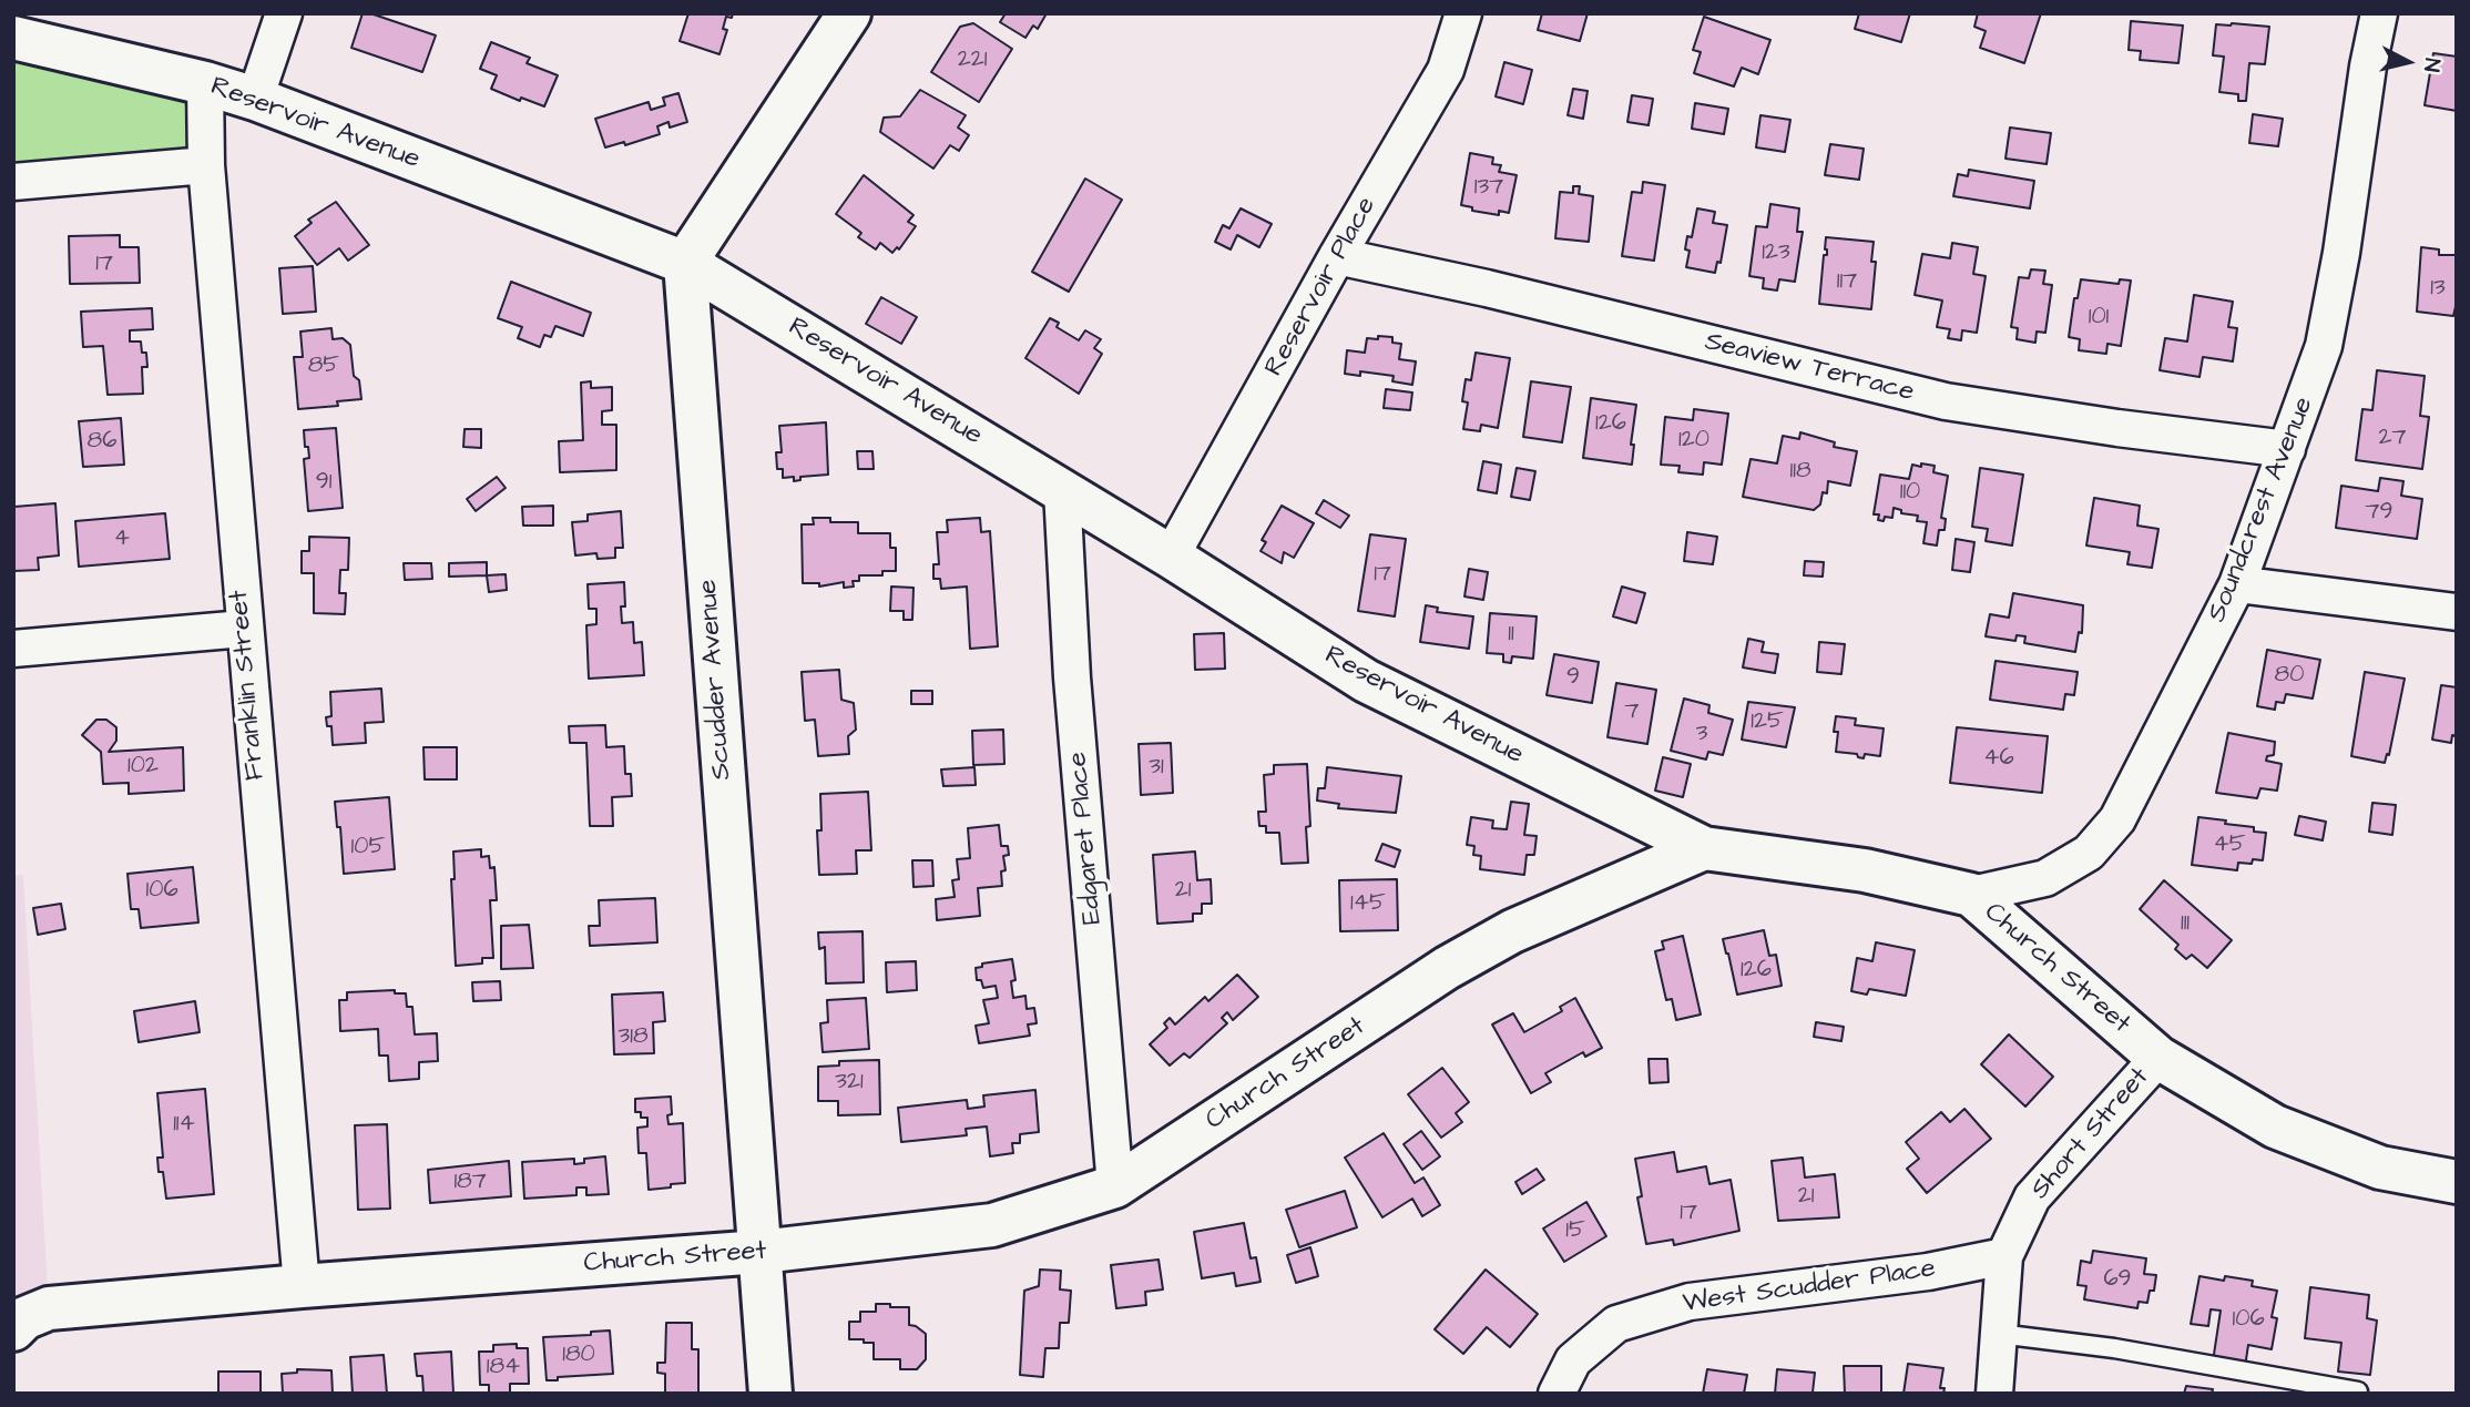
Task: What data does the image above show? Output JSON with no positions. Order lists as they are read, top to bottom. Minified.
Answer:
{"streets":{"street":["Reservoir Avenue","Reservoir Place","Seaview Terrace","Soundcrest Avenue","Scudder Avenue","Franklin Street","Edgaret Place","Church Street","Short Street","West Scudder Place"]},"crossings":[["Reservoir Avenue","Reservoir Place"],["Reservoir Avenue","Scudder Avenue"],["Reservoir Avenue","Franklin Street"],["Reservoir Avenue","Edgaret Place"],["Reservoir Avenue","Church Street"],["Reservoir Place","Seaview Terrace"],["Seaview Terrace","Soundcrest Avenue"],["Soundcrest Avenue","Church Street"],["Scudder Avenue","Church Street"],["Franklin Street","Church Street"],["Edgaret Place","Church Street"],["Church Street","Short Street"],["Short Street","West Scudder Place"]],"house_numbers":["221","137","123","17","117","13","101","85","126","27","120","86","118","91","110","79","4","17","11","80","9","7","125","3","46","102","31","45","105","106","21","145","111","126","318","321","114","187","21","17","15","69","106","180","184"],"north":"right"}
